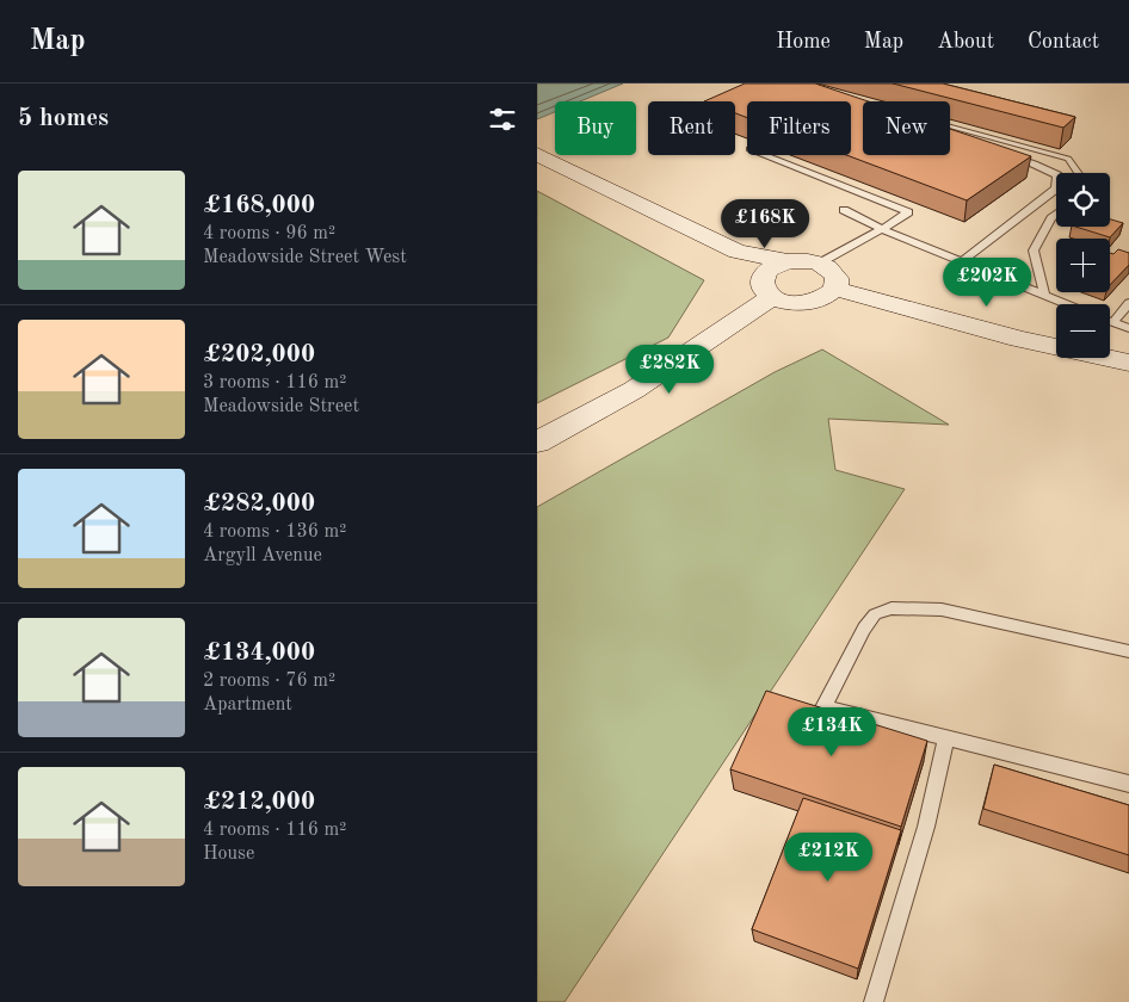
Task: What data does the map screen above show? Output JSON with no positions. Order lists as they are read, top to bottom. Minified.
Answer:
{"page":{"header":"Map","nav":["Home","Map","About","Contact"],"heading":"5 homes","chip":["Buy","Rent","Filters","New"],"list":[{"name":"£168,000","note":"4 rooms · 96 m² · Meadowside Street West"},{"name":"£202,000","note":"3 rooms · 116 m² · Meadowside Street"},{"name":"£282,000","note":"4 rooms · 136 m² · Argyll Avenue"},{"name":"£134,000","note":"2 rooms · 76 m² · Apartment"},{"name":"£212,000","note":"4 rooms · 116 m² · House"}],"map_buttons":["+","−"],"price":["£168K","£202K","£282K","£134K","£212K"]}}
